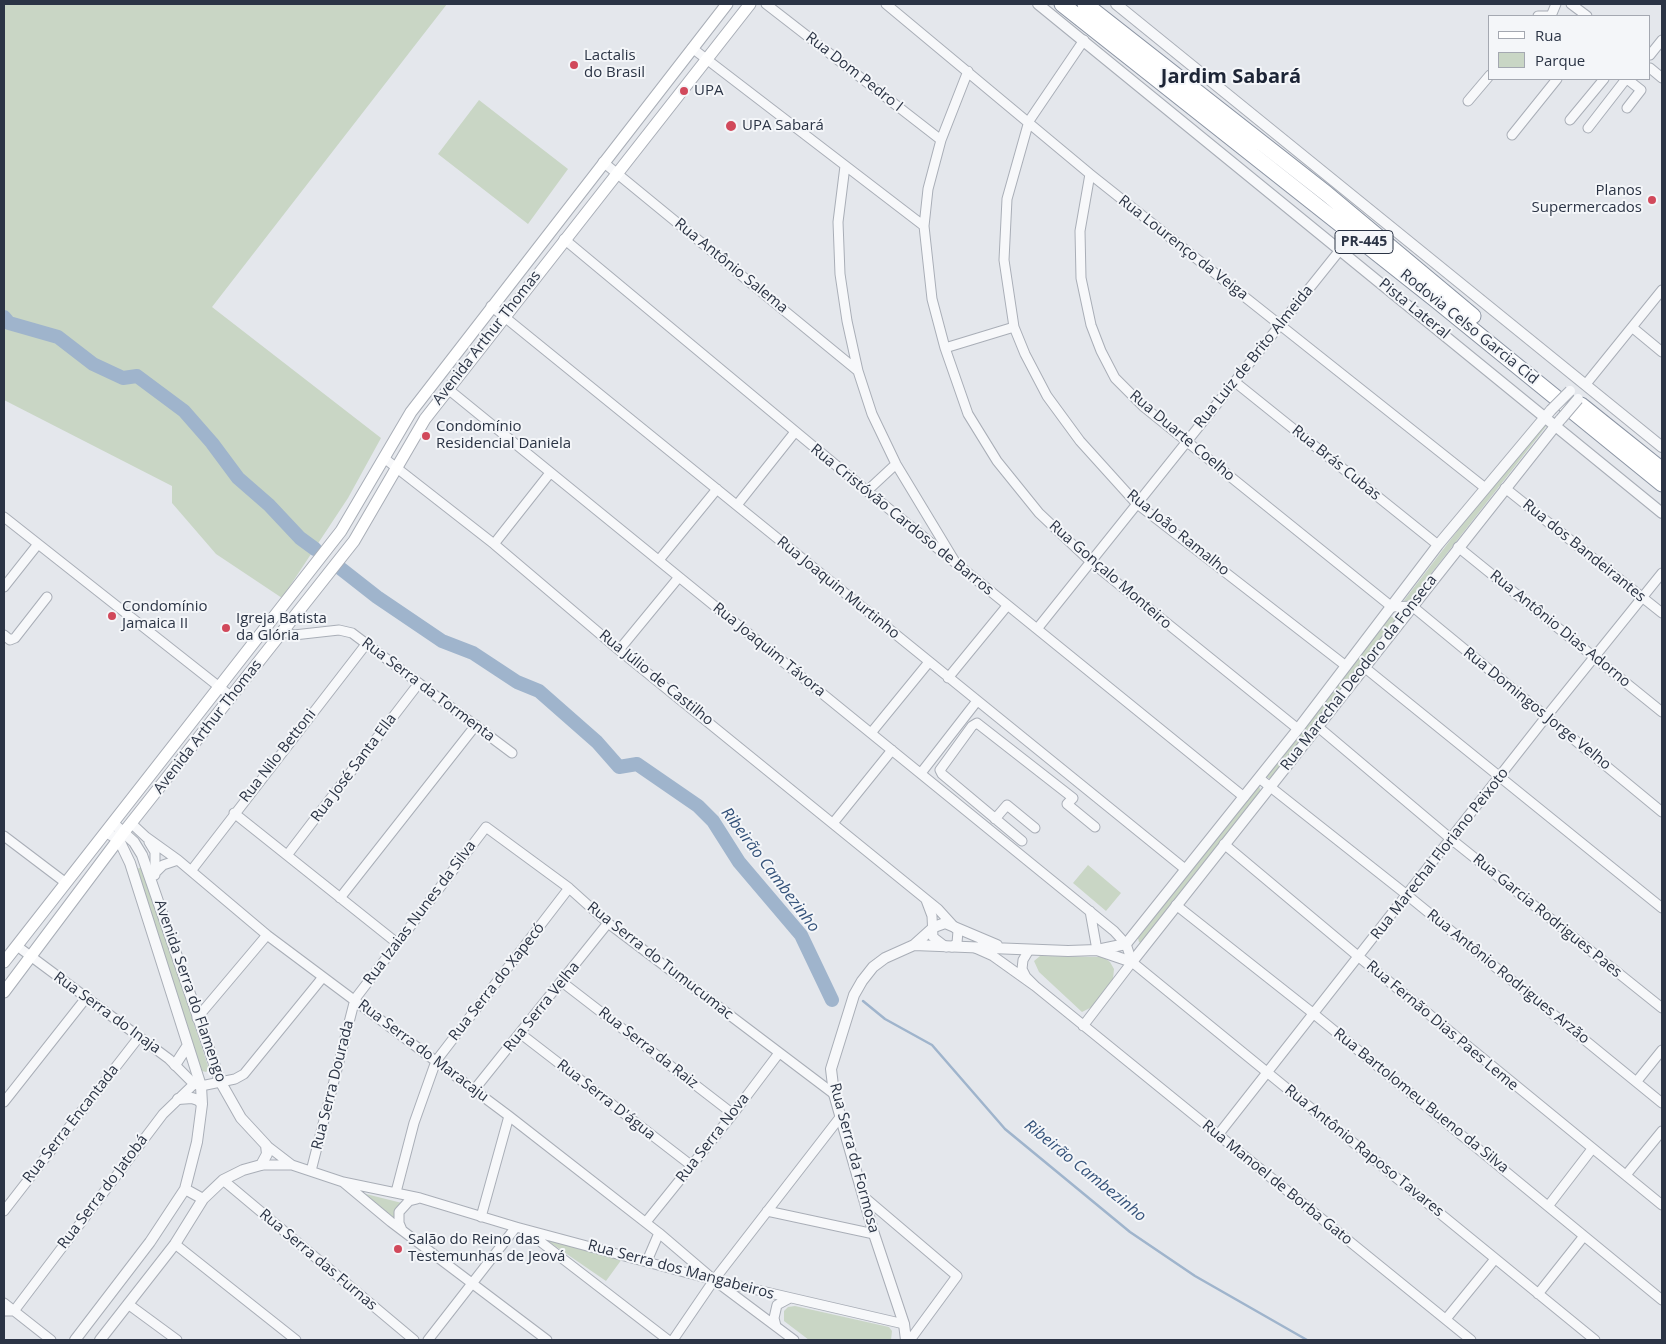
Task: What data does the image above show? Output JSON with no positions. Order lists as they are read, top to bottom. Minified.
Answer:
{"streets":{"highway":["PR-445","Rodovia Celso Garcia Cid"],"main road":["Avenida Arthur Thomas"],"street":["Rua Dom Pedro I","Rua Lourenço da Veiga","Rua Antônio Salema","Pista Lateral","Rua Luiz de Brito Almeida","Rua Duarte Coelho","Rua Brás Cubas","Rua Cristóvão Cardoso de Barros","Rua João Ramalho","Rua dos Bandeirantes","Rua Gonçalo Monteiro","Rua Joaquin Murtinho","Rua Antônio Dias Adorno","Rua Joaquim Távora","Rua Marechal Deodoro da Fonseca","Rua Júlio de Castilho","Rua Serra da Tormenta","Rua Domingos Jorge Velho","Rua Nilo Bettoni","Rua José Santa Ella","Rua Marechal Floriano Peixoto","Rua Izaias Nunes da Silva","Rua Garcia Rodrigues Paes","Rua Serra do Tumucumac","Rua Antônio Rodrigues Arzão","Rua Serra do Xapecó","Avenida Serra do Flamengo","Rua Serra Velha","Rua Serra do Inaja","Rua Fernão Dias Paes Leme","Rua Serra da Raiz","Rua Serra do Maracaju","Rua Serra Dourada","Rua Serra D'água","Rua Bartolomeu Bueno da Silva","Rua Serra Encantada","Rua Serra Nova","Rua Antônio Raposo Tavares","Rua Serra da Formosa","Rua Manoel de Borba Gato","Rua Serra do Jatobá","Rua Serra das Furnas","Rua Serra dos Mangabeiros"]},"crossings":[["Rua Dom Pedro I","Rua Gonçalo Monteiro"],["PR-445","Pista Lateral"],["PR-445","Rua João Ramalho"],["PR-445","Rua Marechal Deodoro da Fonseca"],["Rua Lourenço da Veiga","Rua Luiz de Brito Almeida"],["Rua Lourenço da Veiga","Rua Duarte Coelho"],["Rua Lourenço da Veiga","Rua João Ramalho"],["Rua Lourenço da Veiga","Rua Gonçalo Monteiro"],["Rua Antônio Salema","Avenida Arthur Thomas"],["Pista Lateral","Rua Luiz de Brito Almeida"],["Pista Lateral","Rua João Ramalho"],["Pista Lateral","Rua Marechal Deodoro da Fonseca"],["Avenida Arthur Thomas","Rua Cristóvão Cardoso de Barros"],["Avenida Arthur Thomas","Rua Joaquin Murtinho"],["Avenida Arthur Thomas","Rua Joaquim Távora"],["Avenida Arthur Thomas","Rua Júlio de Castilho"],["Avenida Arthur Thomas","Rua Serra da Tormenta"],["Avenida Arthur Thomas","Avenida Serra do Flamengo"],["Avenida Arthur Thomas","Rua Serra do Inaja"],["Avenida Arthur Thomas","Rua Serra do Maracaju"],["Rua Luiz de Brito Almeida","Rua Duarte Coelho"],["Rua Luiz de Brito Almeida","Rua Brás Cubas"],["Rua Luiz de Brito Almeida","Rua Cristóvão Cardoso de Barros"],["Rua Luiz de Brito Almeida","Rua João Ramalho"],["Rua Luiz de Brito Almeida","Rua Gonçalo Monteiro"],["Rua dos Bandeirantes","Rua Marechal Deodoro da Fonseca"],["Rua dos Bandeirantes","Rua Marechal Floriano Peixoto"],["Rua Antônio Dias Adorno","Rua Marechal Deodoro da Fonseca"],["Rua Antônio Dias Adorno","Rua Marechal Floriano Peixoto"],["Rua Joaquim Távora","Rua Marechal Deodoro da Fonseca"],["Rua Joaquim Távora","Rua Antônio Raposo Tavares"],["Rua Joaquim Távora","Rua Serra da Formosa"],["Rua Marechal Deodoro da Fonseca","Rua Domingos Jorge Velho"],["Rua Marechal Deodoro da Fonseca","Rua Garcia Rodrigues Paes"],["Rua Marechal Deodoro da Fonseca","Rua Antônio Rodrigues Arzão"],["Rua Marechal Deodoro da Fonseca","Rua Fernão Dias Paes Leme"],["Rua Marechal Deodoro da Fonseca","Rua Bartolomeu Bueno da Silva"],["Rua Marechal Deodoro da Fonseca","Rua Antônio Raposo Tavares"],["Rua Marechal Deodoro da Fonseca","Rua Serra da Formosa"],["Rua Júlio de Castilho","Rua Serra da Formosa"],["Rua Serra da Tormenta","Rua Nilo Bettoni"],["Rua Serra da Tormenta","Rua José Santa Ella"],["Rua Domingos Jorge Velho","Rua Marechal Floriano Peixoto"],["Rua Nilo Bettoni","Rua Serra do Maracaju"],["Rua Marechal Floriano Peixoto","Rua Garcia Rodrigues Paes"],["Rua Marechal Floriano Peixoto","Rua Antônio Rodrigues Arzão"],["Rua Marechal Floriano Peixoto","Rua Fernão Dias Paes Leme"],["Rua Marechal Floriano Peixoto","Rua Bartolomeu Bueno da Silva"],["Rua Marechal Floriano Peixoto","Rua Antônio Raposo Tavares"],["Rua Marechal Floriano Peixoto","Rua Manoel de Borba Gato"],["Rua Izaias Nunes da Silva","Rua Serra do Tumucumac"],["Rua Izaias Nunes da Silva","Rua Serra do Maracaju"],["Rua Izaias Nunes da Silva","Rua Serra Dourada"],["Rua Serra do Tumucumac","Rua Serra do Xapecó"],["Rua Serra do Tumucumac","Rua Serra Velha"],["Rua Serra do Tumucumac","Rua Serra Nova"],["Rua Serra do Tumucumac","Rua Serra da Formosa"],["Rua Serra do Xapecó","Rua Serra do Maracaju"],["Rua Serra do Xapecó","Rua Serra dos Mangabeiros"],["Avenida Serra do Flamengo","Rua Serra do Inaja"],["Avenida Serra do Flamengo","Rua Serra do Maracaju"],["Avenida Serra do Flamengo","Rua Serra do Jatobá"],["Rua Serra Velha","Rua Serra da Raiz"],["Rua Serra Velha","Rua Serra do Maracaju"],["Rua Serra Velha","Rua Serra D'água"],["Rua Serra do Inaja","Rua Serra Encantada"],["Rua Serra do Inaja","Rua Serra do Jatobá"],["Rua Serra da Raiz","Rua Serra Nova"],["Rua Serra do Maracaju","Rua Serra Dourada"],["Rua Serra do Maracaju","Rua Serra Nova"],["Rua Serra do Maracaju","Rua Serra dos Mangabeiros"],["Rua Serra D'água","Rua Serra Nova"],["Rua Antônio Raposo Tavares","Rua Serra da Formosa"],["Rua Serra da Formosa","Rua Serra dos Mangabeiros"]],"districts":["Jardim Sabará"],"water":["Ribeirão Cambezinho"],"places":["Lactalis do Brasil","UPA","UPA Sabará","Planos Supermercados","Condomínio Residencial Daniela","Condomínio Jamaica II","Igreja Batista da Glória","Salão do Reino das Testemunhas de Jeová"],"legend":["Rua","Parque"]}
